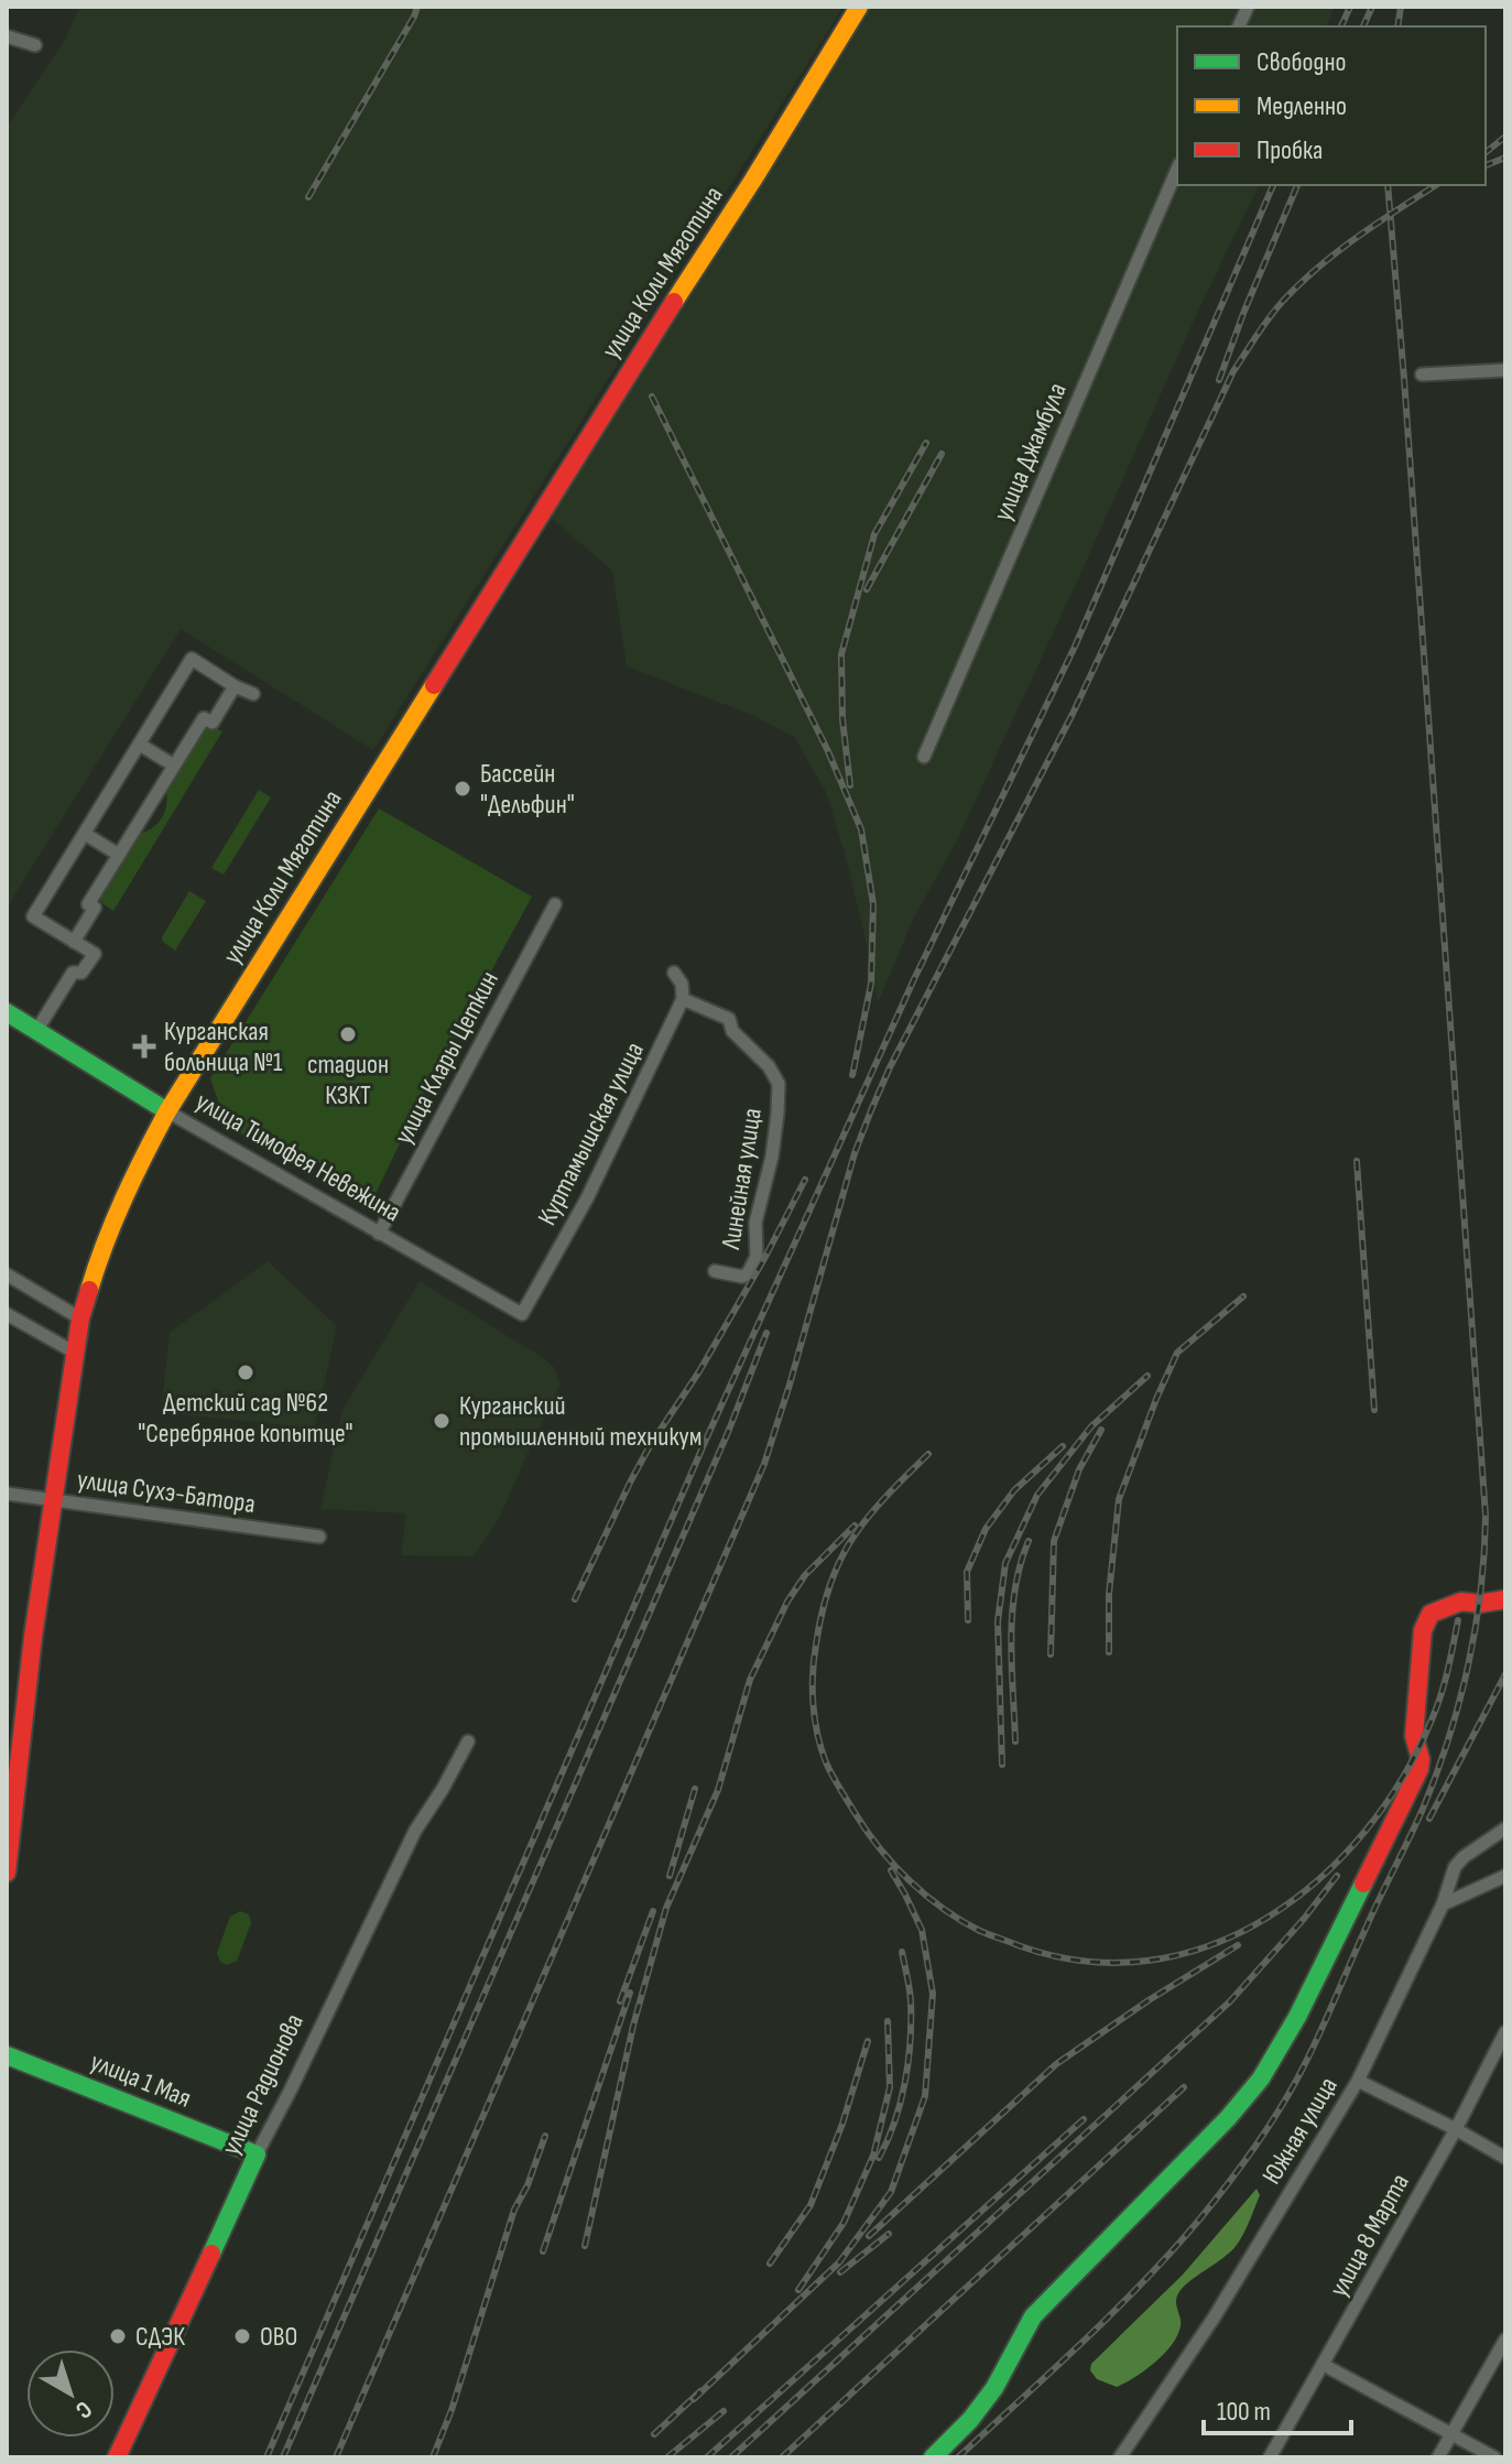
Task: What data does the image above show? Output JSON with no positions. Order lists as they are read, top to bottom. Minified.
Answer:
{"streets":{"main road":["улица Коли Мяготина","улица Тимофея Невежина","улица 1 Мая","улица Радионова"],"street":["улица Джамбула","улица Клары Цеткин","Куртамышская улица","Линейная улица","улица Сухэ-Батора","Южная улица","улица 8 Марта"]},"crossings":[["улица Коли Мяготина","улица Тимофея Невежина"],["улица Коли Мяготина","улица Сухэ-Батора"],["улица Клары Цеткин","улица Тимофея Невежина"],["Куртамышская улица","улица Тимофея Невежина"],["Куртамышская улица","Линейная улица"],["улица 1 Мая","улица Радионова"]],"places":{"other":["Бассейн \"Дельфин\"","стадион КЗКТ","Детский сад №62 \"Серебряное копытце\"","Курганский промышленный техникум","СДЭК","OBO"],"health":["Курганская больница №1"]},"legend":["Свободно","Медленно","Пробка"],"scale_bar":"100 m","north":"bottom right"}
